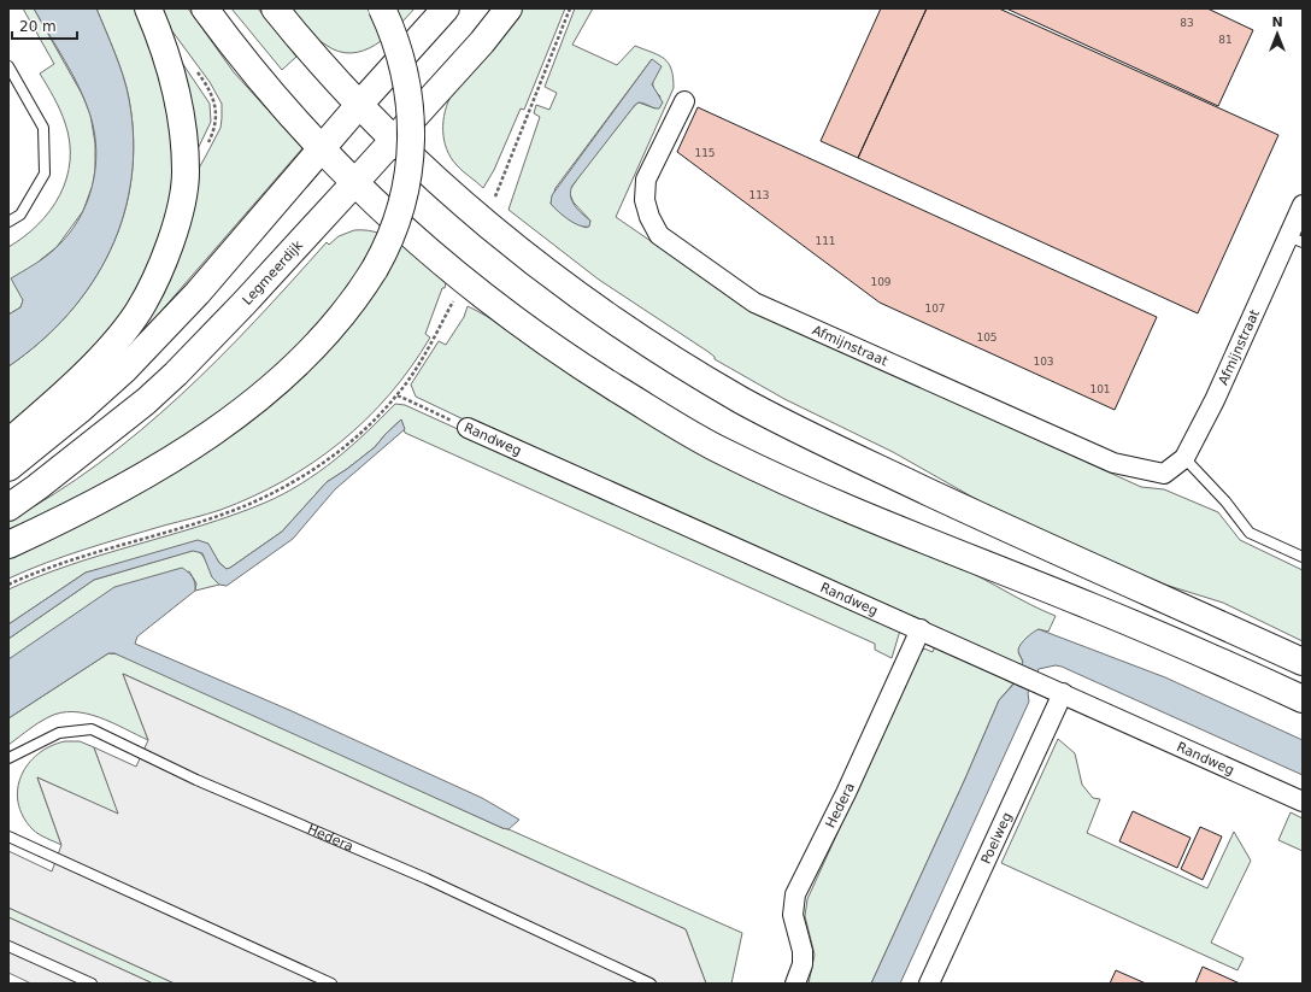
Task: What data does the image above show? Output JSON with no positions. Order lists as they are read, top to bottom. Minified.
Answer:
{"streets":{"main road":["Legmeerdijk"],"street":["Afmijnstraat","Randweg","Hedera","Poelweg"]},"crossings":[["Randweg","Hedera"],["Randweg","Poelweg"]],"house_numbers":["83","81","115","113","111","109","107","105","103","101"],"scale_bar":"20 m","north":"top"}
